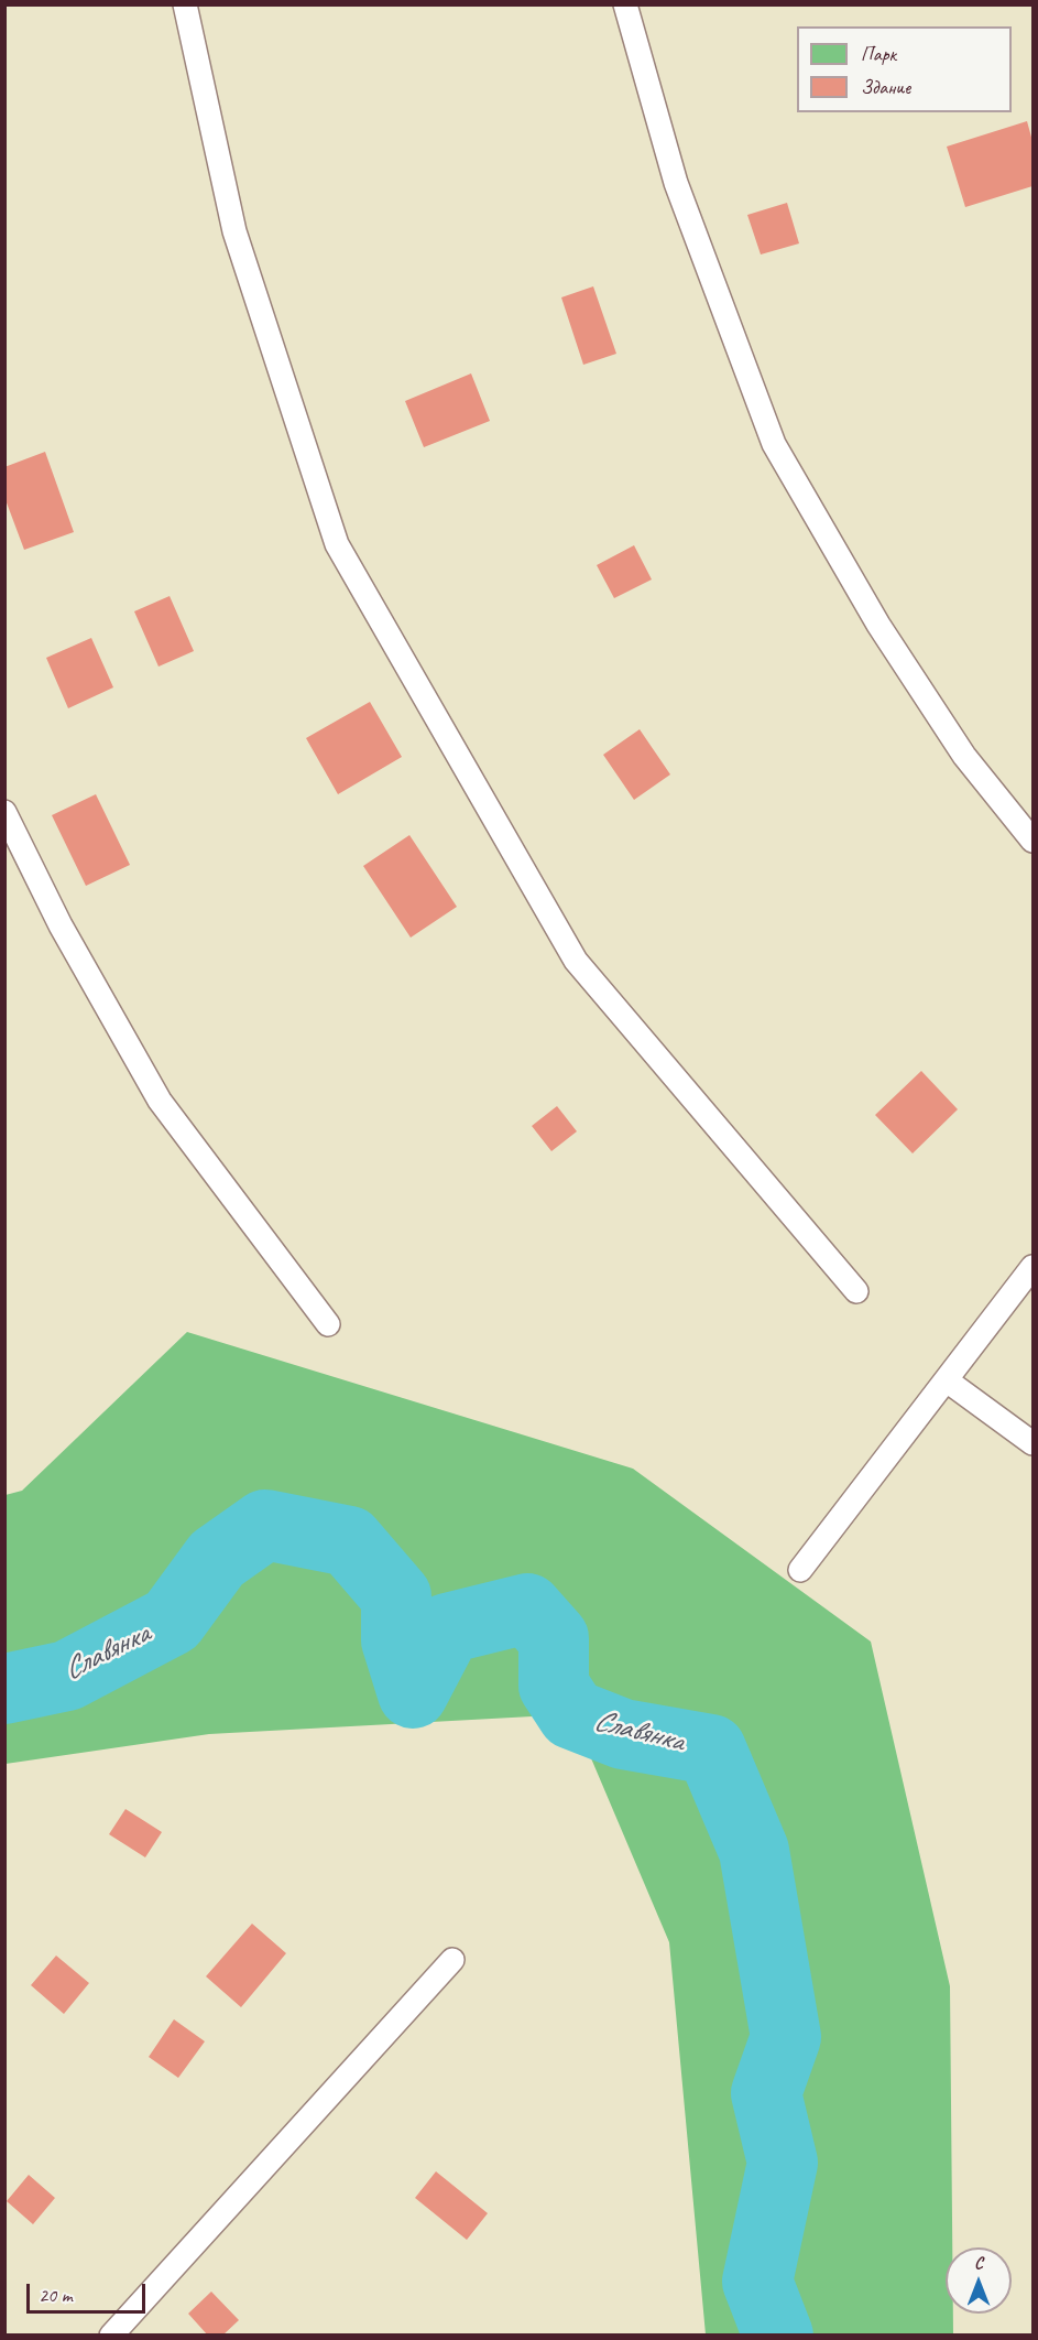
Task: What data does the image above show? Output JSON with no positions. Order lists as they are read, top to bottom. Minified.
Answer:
{"water":["Славянка"],"legend":["Парк","Здание"],"scale_bar":"20 m","north":"top"}
